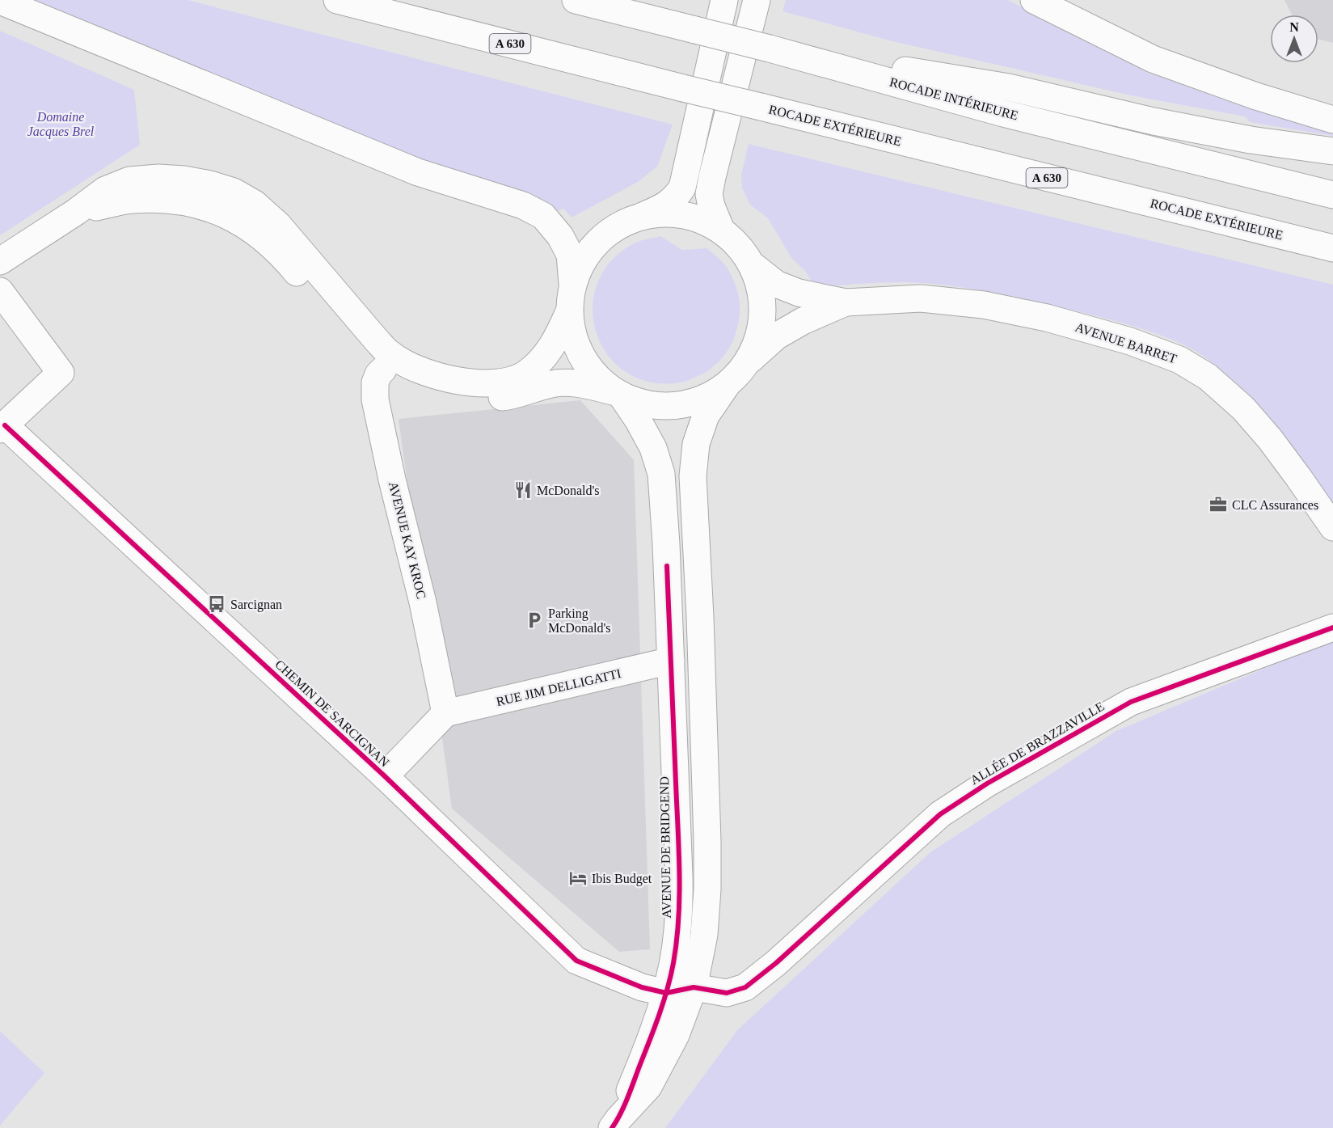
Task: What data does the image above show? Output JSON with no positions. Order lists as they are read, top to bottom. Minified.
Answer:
{"streets":{"main road":["A 630","ROCADE INTÉRIEURE","ROCADE EXTÉRIEURE","AVENUE BARRET","AVENUE KAY KROC","RUE JIM DELLIGATTI","CHEMIN DE SARCIGNAN","ALLÉE DE BRAZZAVILLE","AVENUE DE BRIDGEND"]},"crossings":[["AVENUE KAY KROC","RUE JIM DELLIGATTI"],["RUE JIM DELLIGATTI","AVENUE DE BRIDGEND"],["CHEMIN DE SARCIGNAN","AVENUE DE BRIDGEND"],["ALLÉE DE BRAZZAVILLE","AVENUE DE BRIDGEND"]],"parks":["Domaine Jacques Brel"],"places":{"restaurant":["McDonald's"],"office":["CLC Assurances"],"bus stop":["Sarcignan"],"parking":["Parking McDonald's"],"hotel":["Ibis Budget"]},"north":"top"}
